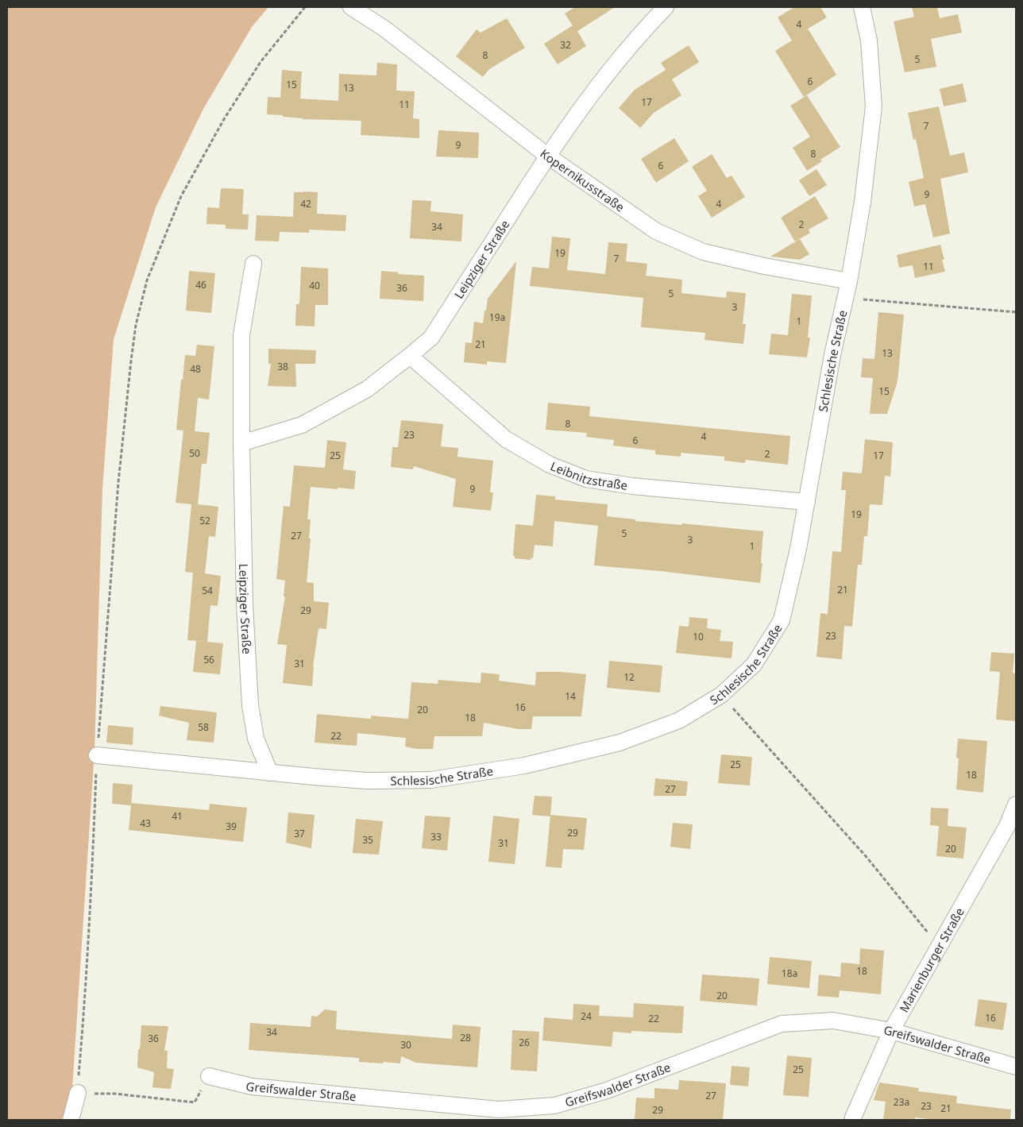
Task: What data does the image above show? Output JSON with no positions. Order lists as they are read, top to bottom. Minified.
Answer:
{"streets":{"street":["Kopernikusstraße","Leipziger Straße","Schlesische Straße","Leibnitzstraße","Marienburger Straße","Greifswalder Straße"]},"crossings":[["Kopernikusstraße","Leipziger Straße"],["Kopernikusstraße","Schlesische Straße"],["Leipziger Straße","Schlesische Straße"],["Leipziger Straße","Leibnitzstraße"],["Schlesische Straße","Leibnitzstraße"],["Marienburger Straße","Greifswalder Straße"]],"house_numbers":["4","32","8","5","6","15","13","17","11","7","9","8","6","9","42","4","2","34","19","7","11","46","40","36","5","3","19a","1","21","13","38","48","15","8","23","4","6","50","2","25","17","9","19","52","5","27","3","1","21","54","29","23","10","56","31","12","14","16","20","18","58","22","25","18","27","41","43","39","29","37","33","35","31","20","18","18a","20","24","16","22","34","28","36","26","30","25","27","23a","23","21","29"]}
